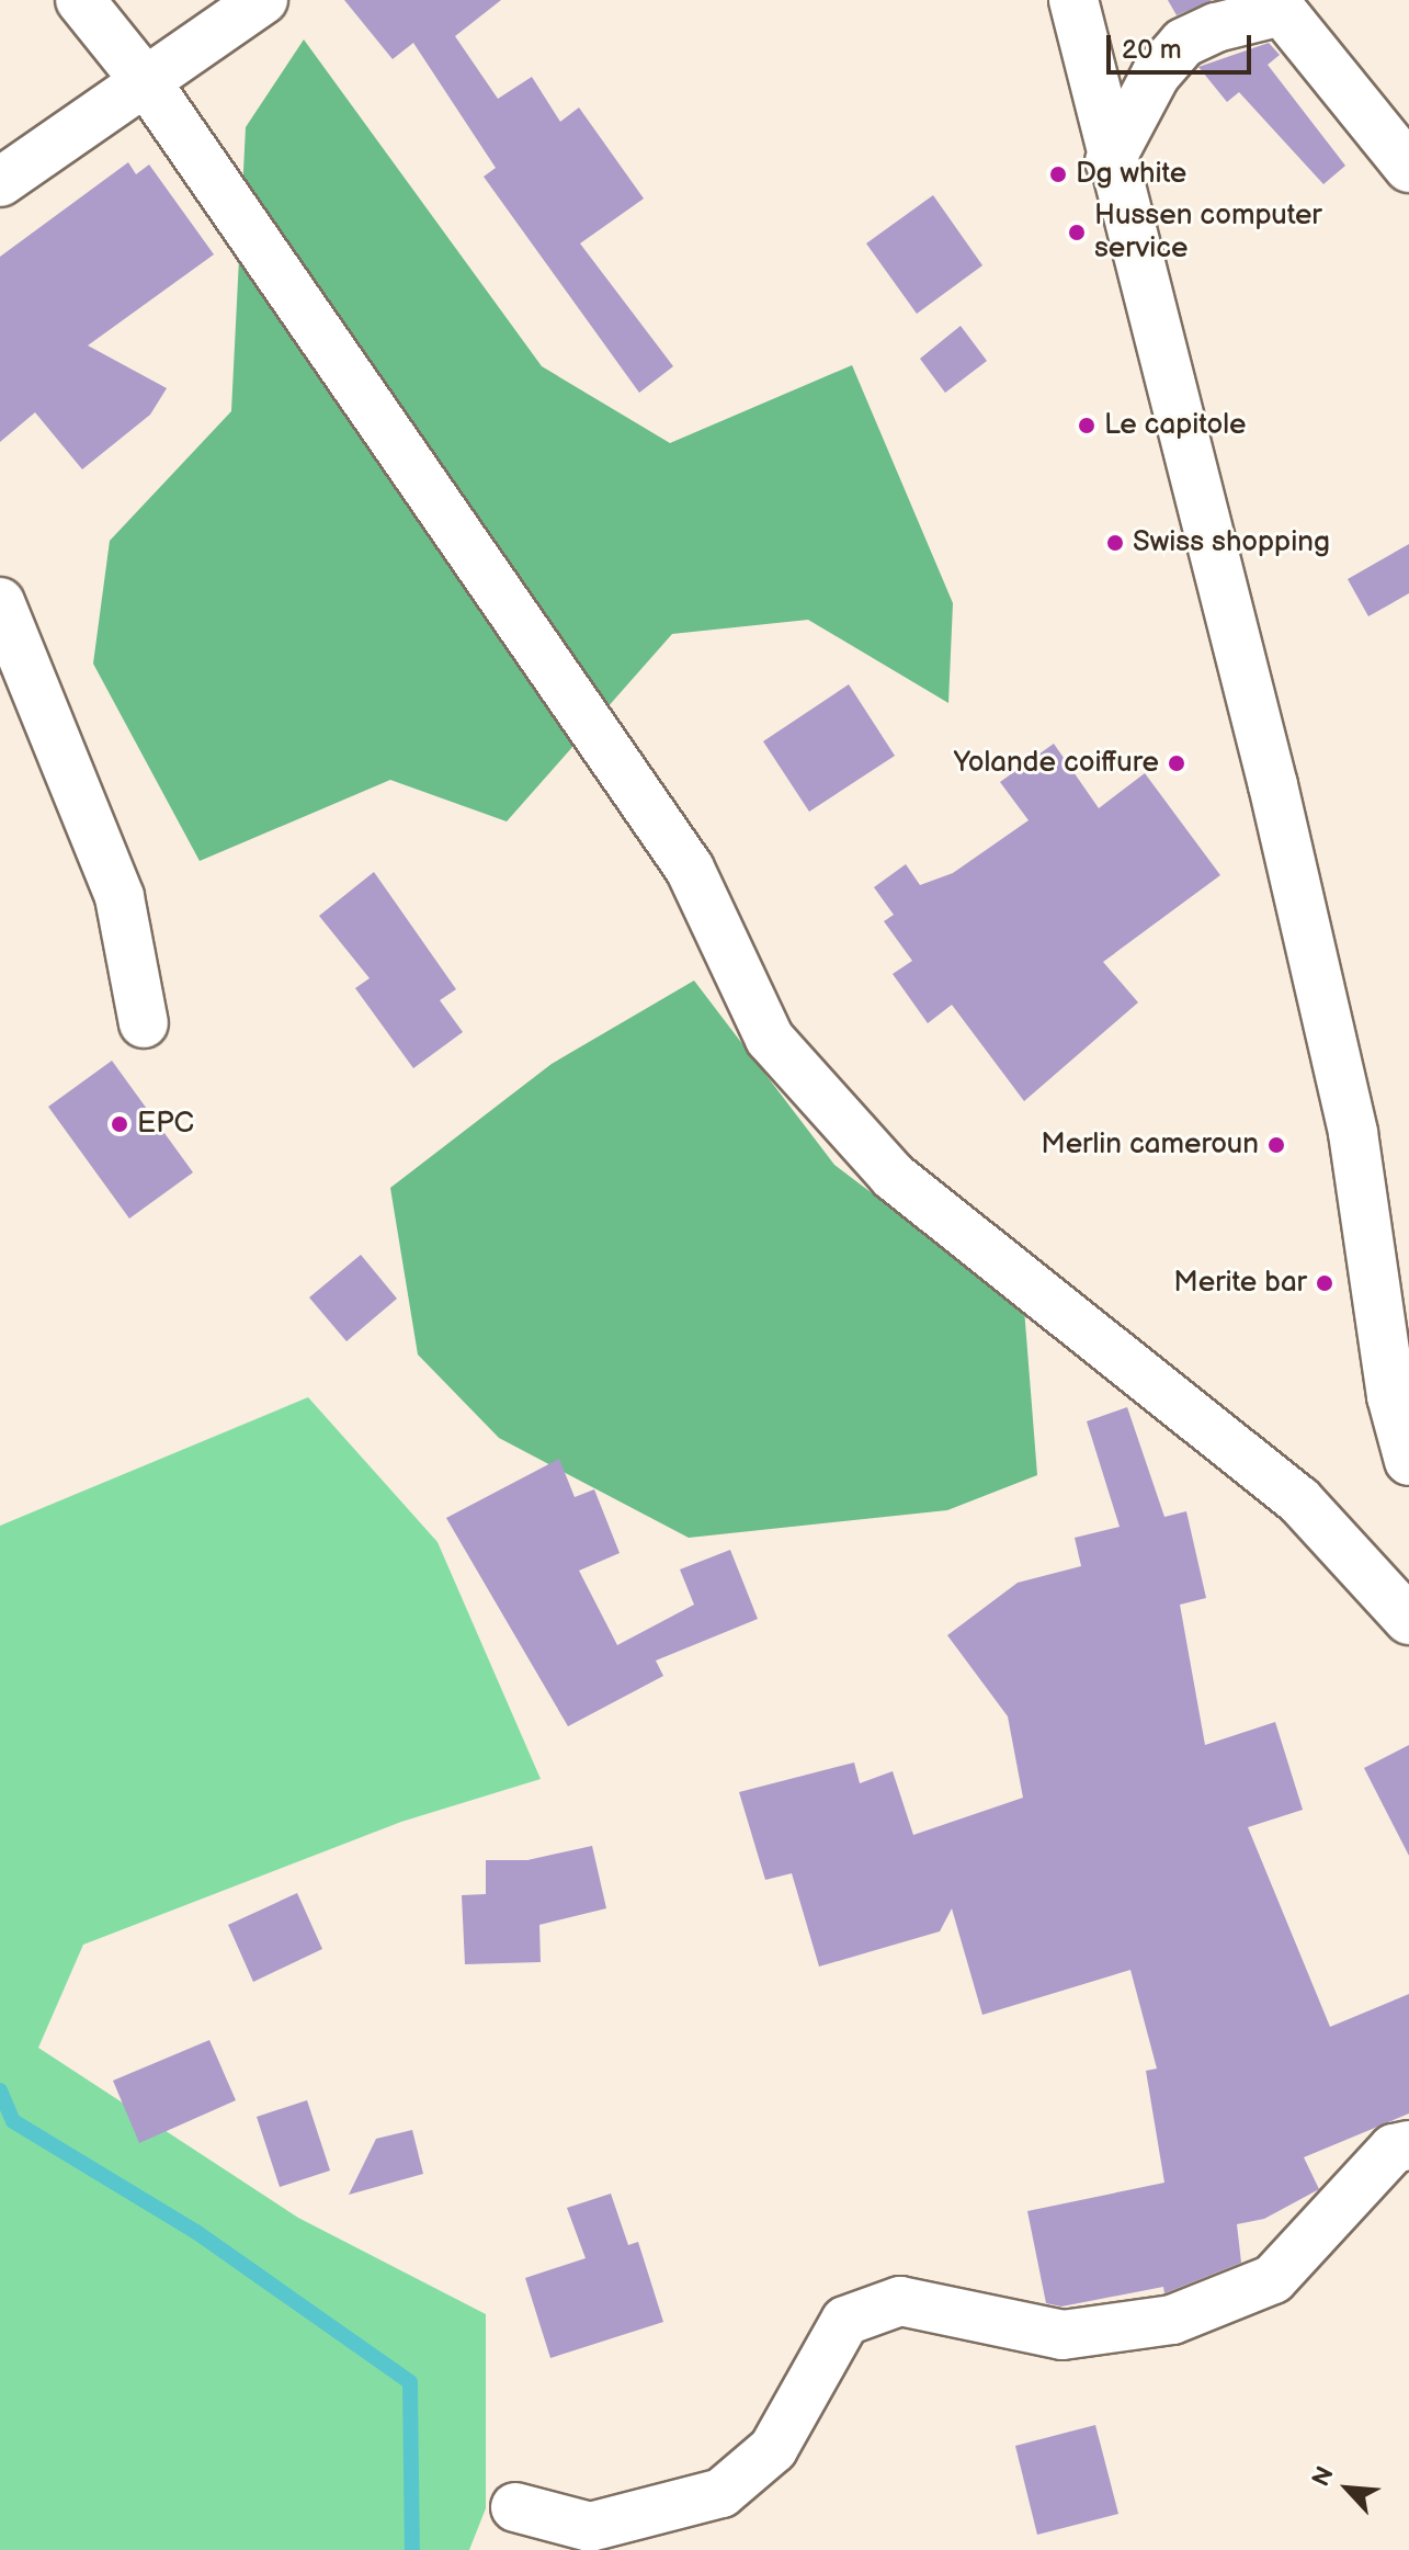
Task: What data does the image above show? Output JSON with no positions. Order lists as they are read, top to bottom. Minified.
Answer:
{"places":["Dg white","Hussen computer service","Le capitole","Swiss shopping","Yolande coiffure","EPC","Merlin cameroun","Merite bar"],"scale_bar":"20 m","north":"top left"}
